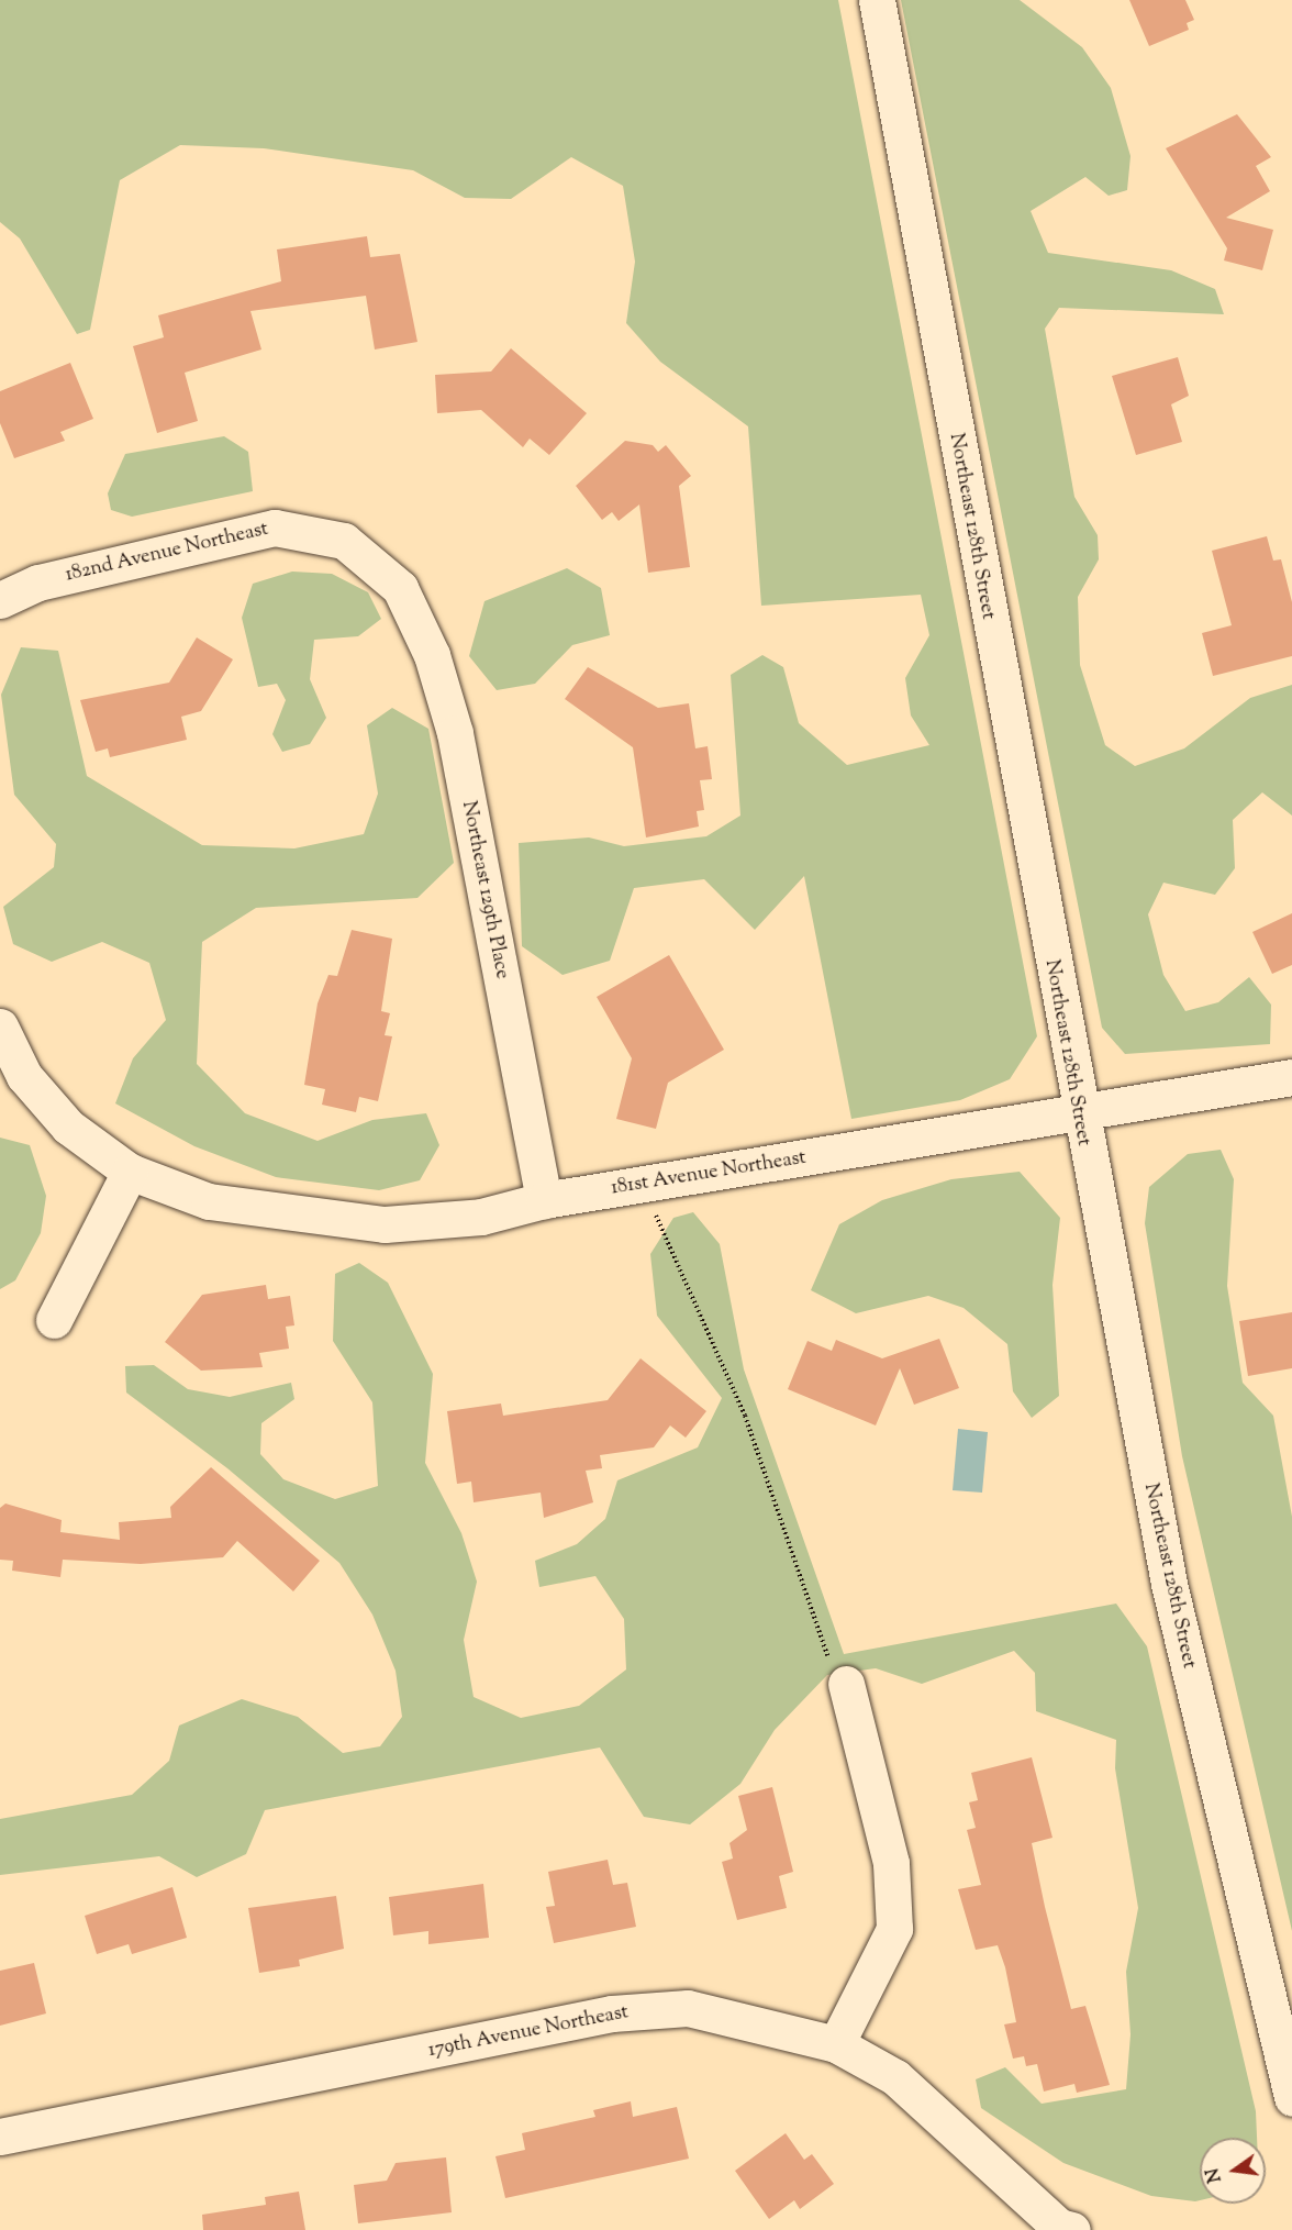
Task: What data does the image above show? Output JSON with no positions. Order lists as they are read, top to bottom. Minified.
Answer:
{"streets":{"street":["Northeast 128th Street","182nd Avenue Northeast","Northeast 129th Place","181st Avenue Northeast","179th Avenue Northeast"]},"crossings":[["Northeast 128th Street","181st Avenue Northeast"],["182nd Avenue Northeast","Northeast 129th Place"],["Northeast 129th Place","181st Avenue Northeast"]],"north":"left"}
